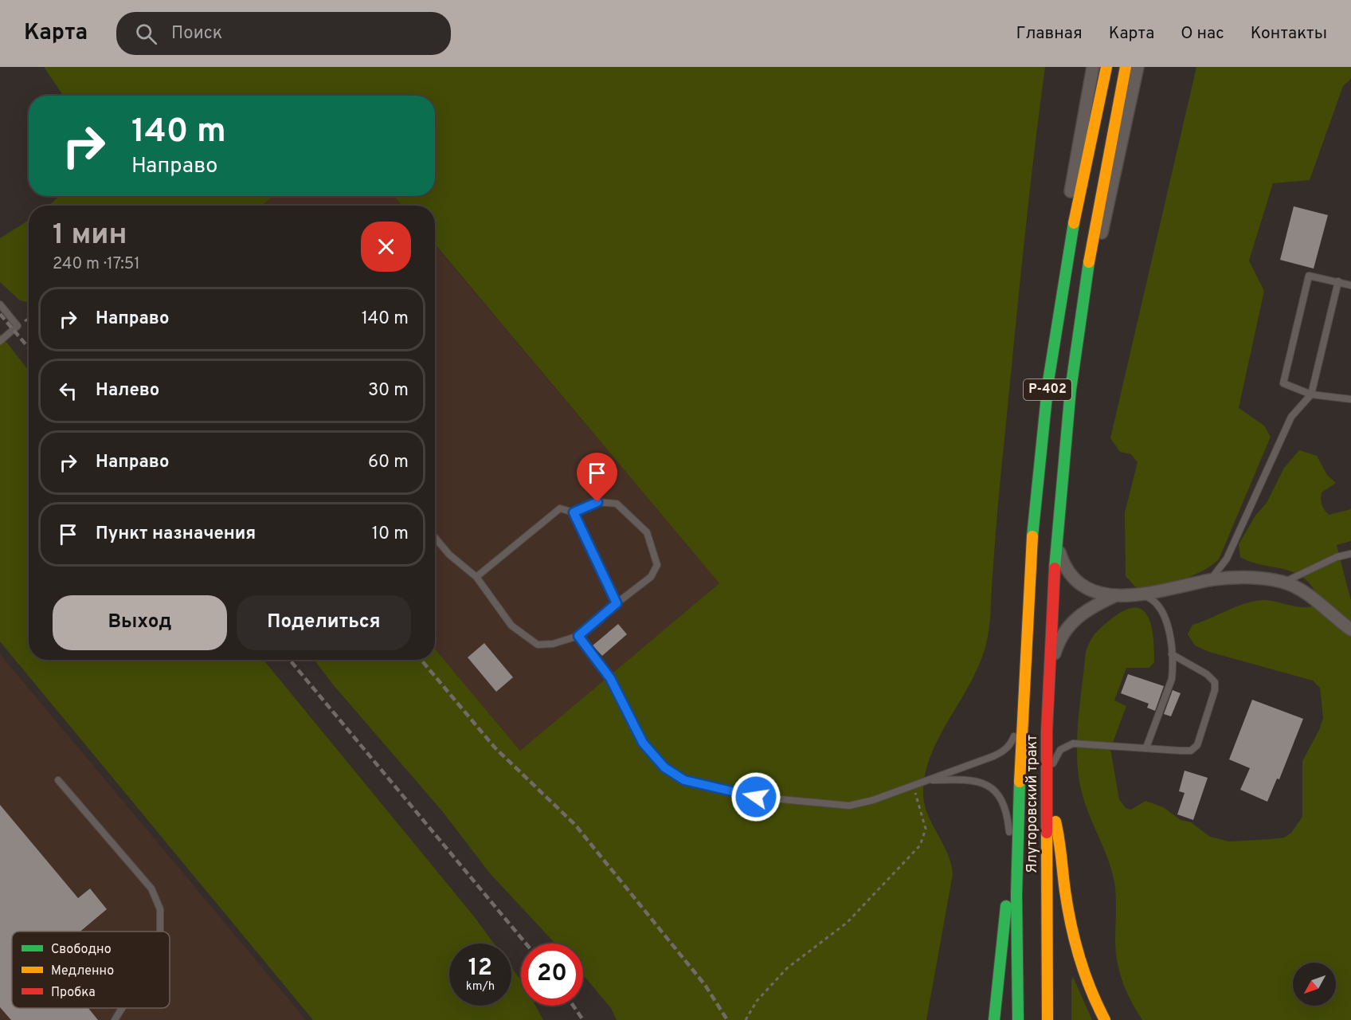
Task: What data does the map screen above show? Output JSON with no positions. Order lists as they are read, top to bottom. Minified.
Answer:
{"streets":{"main road":["Р-402","Ялуторовский тракт"]},"crossings":[["Р-402","Ялуторовский тракт"]],"legend":["Свободно","Медленно","Пробка"],"north":"bottom left","page":{"header":"Карта","search":"Поиск","nav":["Главная","Карта","О нас","Контакты"],"turn":["140 m","Направо"],"heading":["1 мин","240 m · 17:51"],"list":[{"name":"Направо","value":"140 m"},{"name":"Налево","value":"30 m"},{"name":"Направо","value":"60 m"},{"name":"Пункт назначения","value":"10 m"}],"buttons":["Выход","Поделиться"],"speed":"12 km/h","limit":"20"}}
